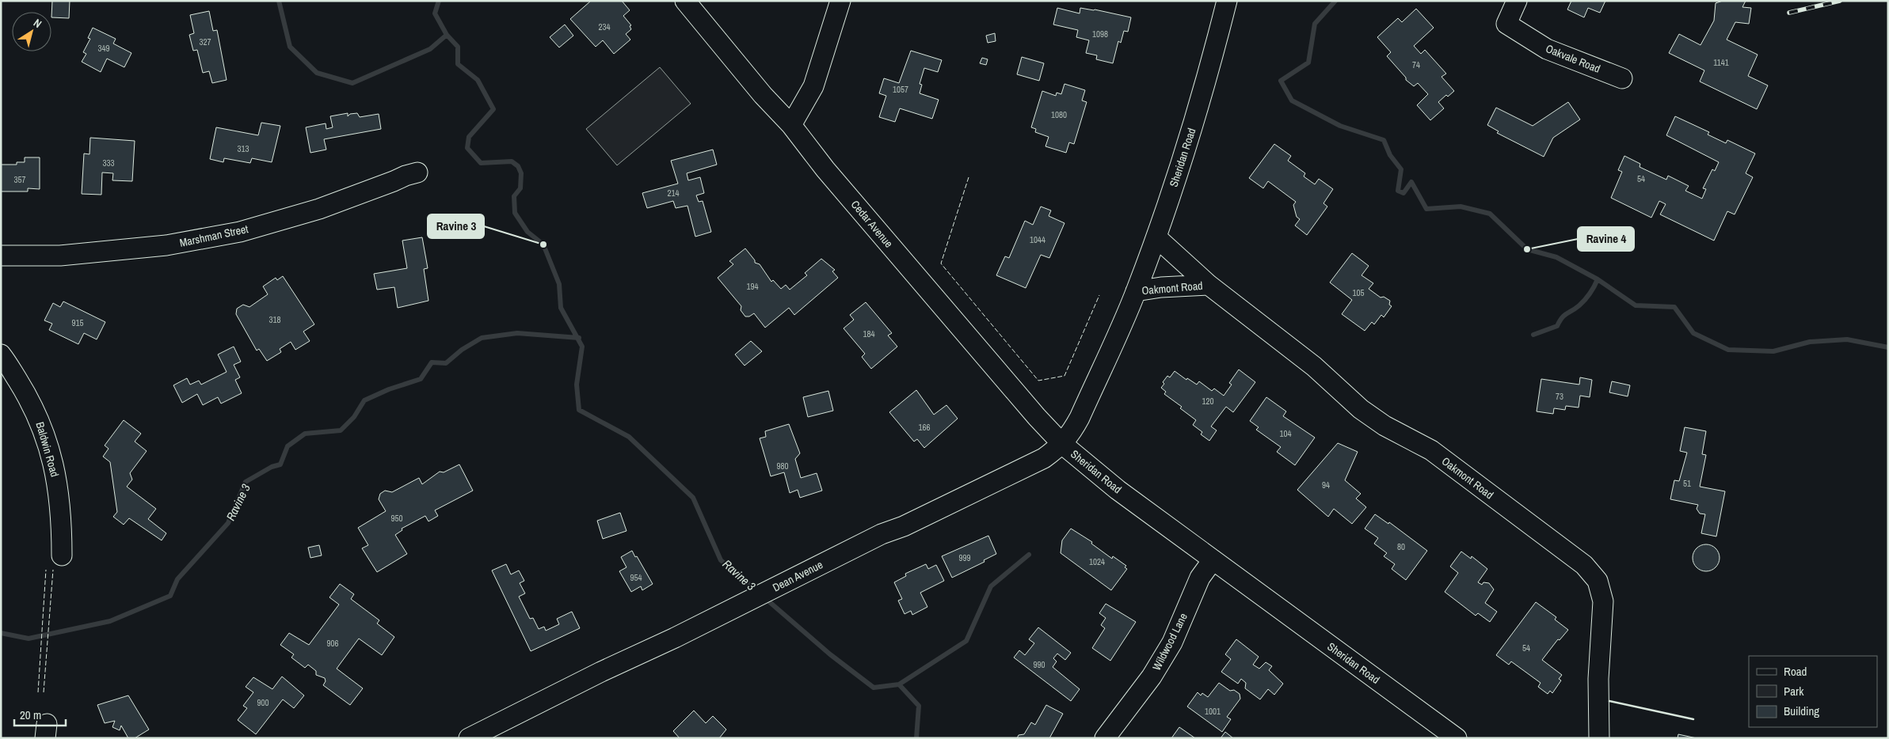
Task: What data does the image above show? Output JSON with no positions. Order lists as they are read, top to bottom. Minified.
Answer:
{"streets":{"street":["Oakvale Road","Sheridan Road","Cedar Avenue","Marshman Street","Oakmont Road","Baldwin Road","Dean Avenue","Wildwood Lane"]},"crossings":[["Sheridan Road","Cedar Avenue"],["Sheridan Road","Oakmont Road"],["Sheridan Road","Dean Avenue"],["Sheridan Road","Wildwood Lane"],["Cedar Avenue","Dean Avenue"]],"water":["Ravine 3"],"places":["Ravine 3","Ravine 4"],"house_numbers":["234","1098","327","349","1141","74","1057","1080","313","333","54","357","214","1044","194","105","318","915","184","73","120","166","104","980","51","94","950","80","999","1024","954","906","54","990","900","1001"],"legend":["Road","Park","Building"],"scale_bar":"20 m","north":"top right"}
